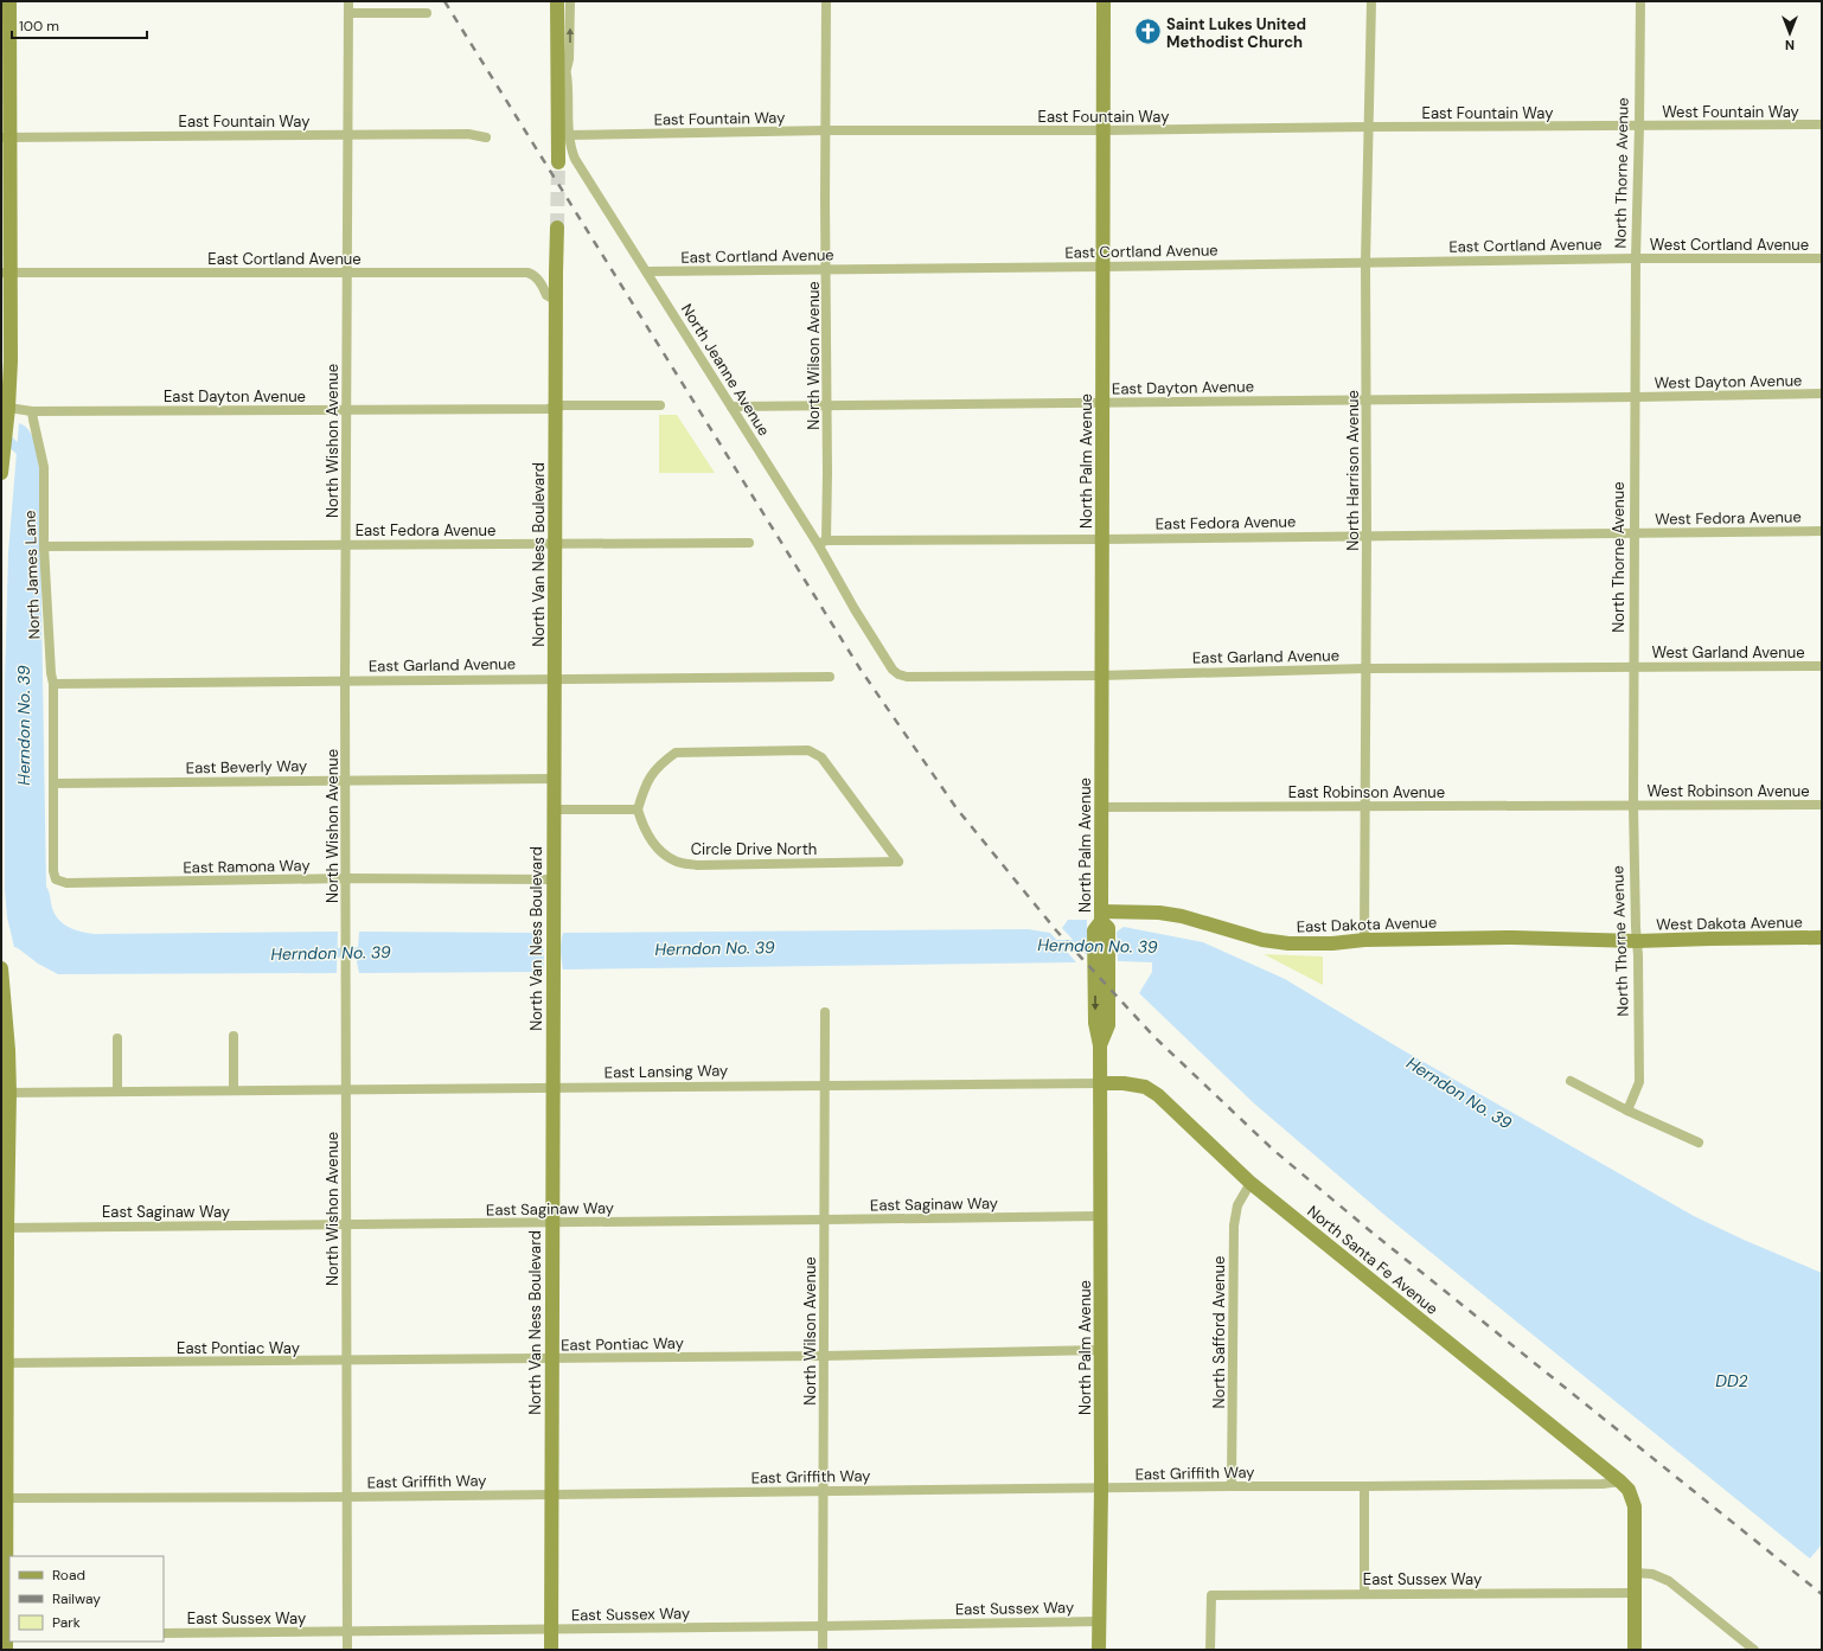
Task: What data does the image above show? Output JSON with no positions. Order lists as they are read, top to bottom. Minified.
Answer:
{"streets":{"street":["West Fountain Way","East Fountain Way","North Thorne Avenue","West Cortland Avenue","East Cortland Avenue","North Wilson Avenue","North Jeanne Avenue","West Dayton Avenue","East Dayton Avenue","North Wishon Avenue","North Palm Avenue","North Harrison Avenue","West Fedora Avenue","East Fedora Avenue","North Van Ness Boulevard","North James Lane","West Garland Avenue","East Garland Avenue","East Beverly Way","West Robinson Avenue","East Robinson Avenue","Circle Drive North","East Ramona Way","West Dakota Avenue","East Dakota Avenue","East Lansing Way","East Saginaw Way","North Santa Fe Avenue","North Safford Avenue","East Pontiac Way","East Griffith Way","East Sussex Way"]},"crossings":[["West Fountain Way","East Fountain Way"],["West Fountain Way","North Thorne Avenue"],["East Fountain Way","North Thorne Avenue"],["East Fountain Way","North Wilson Avenue"],["East Fountain Way","North Jeanne Avenue"],["East Fountain Way","North Wishon Avenue"],["East Fountain Way","North Palm Avenue"],["East Fountain Way","North Harrison Avenue"],["North Thorne Avenue","West Cortland Avenue"],["North Thorne Avenue","East Cortland Avenue"],["North Thorne Avenue","West Dayton Avenue"],["North Thorne Avenue","East Dayton Avenue"],["North Thorne Avenue","West Fedora Avenue"],["North Thorne Avenue","East Fedora Avenue"],["North Thorne Avenue","West Garland Avenue"],["North Thorne Avenue","East Garland Avenue"],["North Thorne Avenue","West Robinson Avenue"],["North Thorne Avenue","East Robinson Avenue"],["North Thorne Avenue","West Dakota Avenue"],["North Thorne Avenue","East Dakota Avenue"],["West Cortland Avenue","East Cortland Avenue"],["East Cortland Avenue","North Wilson Avenue"],["East Cortland Avenue","North Jeanne Avenue"],["East Cortland Avenue","North Wishon Avenue"],["East Cortland Avenue","North Palm Avenue"],["East Cortland Avenue","North Harrison Avenue"],["East Cortland Avenue","North Van Ness Boulevard"],["North Wilson Avenue","North Jeanne Avenue"],["North Wilson Avenue","East Dayton Avenue"],["North Wilson Avenue","East Fedora Avenue"],["North Wilson Avenue","East Lansing Way"],["North Wilson Avenue","East Saginaw Way"],["North Wilson Avenue","East Pontiac Way"],["North Wilson Avenue","East Griffith Way"],["North Wilson Avenue","East Sussex Way"],["North Jeanne Avenue","East Dayton Avenue"],["North Jeanne Avenue","East Fedora Avenue"],["North Jeanne Avenue","East Garland Avenue"],["West Dayton Avenue","East Dayton Avenue"],["East Dayton Avenue","North Wishon Avenue"],["East Dayton Avenue","North Palm Avenue"],["East Dayton Avenue","North Harrison Avenue"],["East Dayton Avenue","North Van Ness Boulevard"],["East Dayton Avenue","North James Lane"],["North Wishon Avenue","East Fedora Avenue"],["North Wishon Avenue","East Garland Avenue"],["North Wishon Avenue","East Beverly Way"],["North Wishon Avenue","East Ramona Way"],["North Wishon Avenue","East Lansing Way"],["North Wishon Avenue","East Saginaw Way"],["North Wishon Avenue","East Pontiac Way"],["North Wishon Avenue","East Griffith Way"],["North Wishon Avenue","East Sussex Way"],["North Palm Avenue","East Fedora Avenue"],["North Palm Avenue","East Garland Avenue"],["North Palm Avenue","East Robinson Avenue"],["North Palm Avenue","East Dakota Avenue"],["North Palm Avenue","East Lansing Way"],["North Palm Avenue","East Saginaw Way"],["North Palm Avenue","North Santa Fe Avenue"],["North Palm Avenue","East Pontiac Way"],["North Palm Avenue","East Griffith Way"],["North Palm Avenue","East Sussex Way"],["North Harrison Avenue","East Fedora Avenue"],["North Harrison Avenue","East Garland Avenue"],["North Harrison Avenue","East Robinson Avenue"],["North Harrison Avenue","East Dakota Avenue"],["West Fedora Avenue","East Fedora Avenue"],["East Fedora Avenue","North Van Ness Boulevard"],["East Fedora Avenue","North James Lane"],["North Van Ness Boulevard","East Garland Avenue"],["North Van Ness Boulevard","East Beverly Way"],["North Van Ness Boulevard","East Ramona Way"],["North Van Ness Boulevard","East Lansing Way"],["North Van Ness Boulevard","East Saginaw Way"],["North Van Ness Boulevard","East Pontiac Way"],["North Van Ness Boulevard","East Griffith Way"],["North Van Ness Boulevard","East Sussex Way"],["North James Lane","East Garland Avenue"],["North James Lane","East Beverly Way"],["North James Lane","East Ramona Way"],["West Garland Avenue","East Garland Avenue"],["West Robinson Avenue","East Robinson Avenue"],["West Dakota Avenue","East Dakota Avenue"],["East Lansing Way","North Santa Fe Avenue"],["North Santa Fe Avenue","North Safford Avenue"],["North Santa Fe Avenue","East Griffith Way"],["North Safford Avenue","East Griffith Way"]],"water":["Herndon No. 39","DD2"],"places":{"church":["Saint Lukes United Methodist Church"]},"legend":["Road","Railway","Park"],"scale_bar":"100 m","north":"bottom"}
